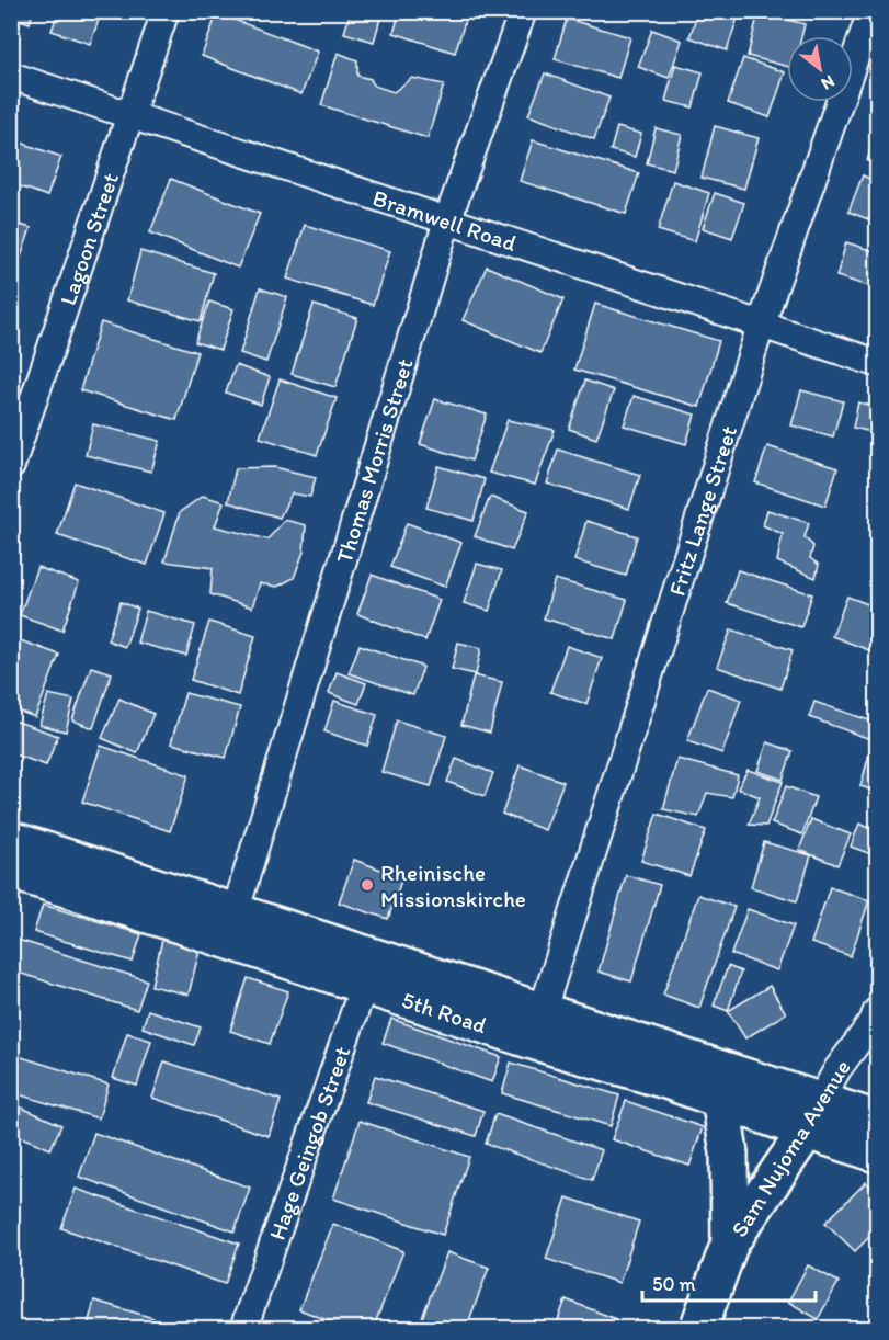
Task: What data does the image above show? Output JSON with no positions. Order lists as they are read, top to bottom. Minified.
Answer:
{"streets":{"main road":["5th Road","Sam Nujoma Avenue"],"street":["Bramwell Road","Lagoon Street","Thomas Morris Street","Fritz Lange Street","Hage Geingob Street"]},"crossings":[["Bramwell Road","Lagoon Street"],["Bramwell Road","Thomas Morris Street"],["Bramwell Road","Fritz Lange Street"],["Thomas Morris Street","5th Road"],["Fritz Lange Street","5th Road"],["5th Road","Hage Geingob Street"],["5th Road","Sam Nujoma Avenue"]],"places":["Rheinische Missionskirche"],"scale_bar":"50 m","north":"bottom right"}
